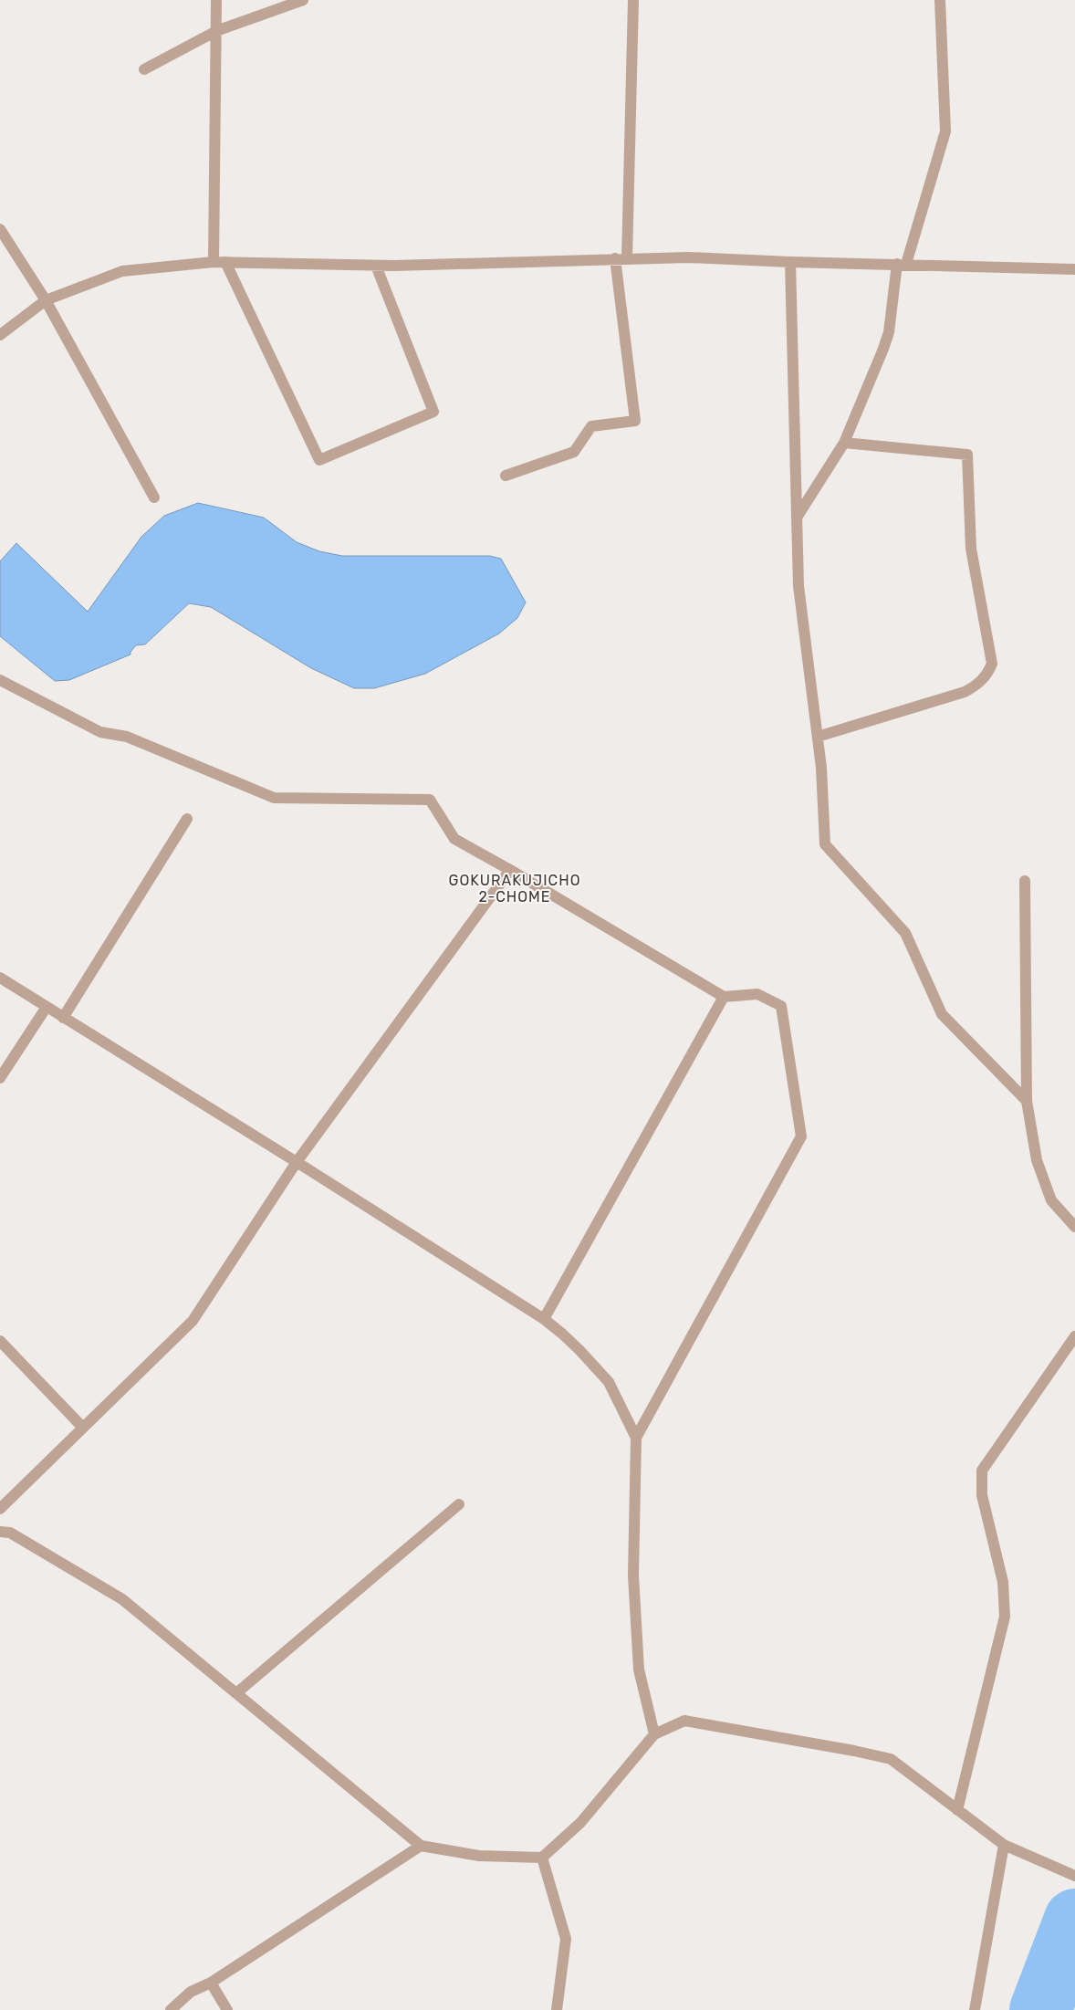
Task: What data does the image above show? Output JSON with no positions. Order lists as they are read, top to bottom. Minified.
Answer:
{"districts":["GOKURAKUJICHO 2-CHOME"]}
